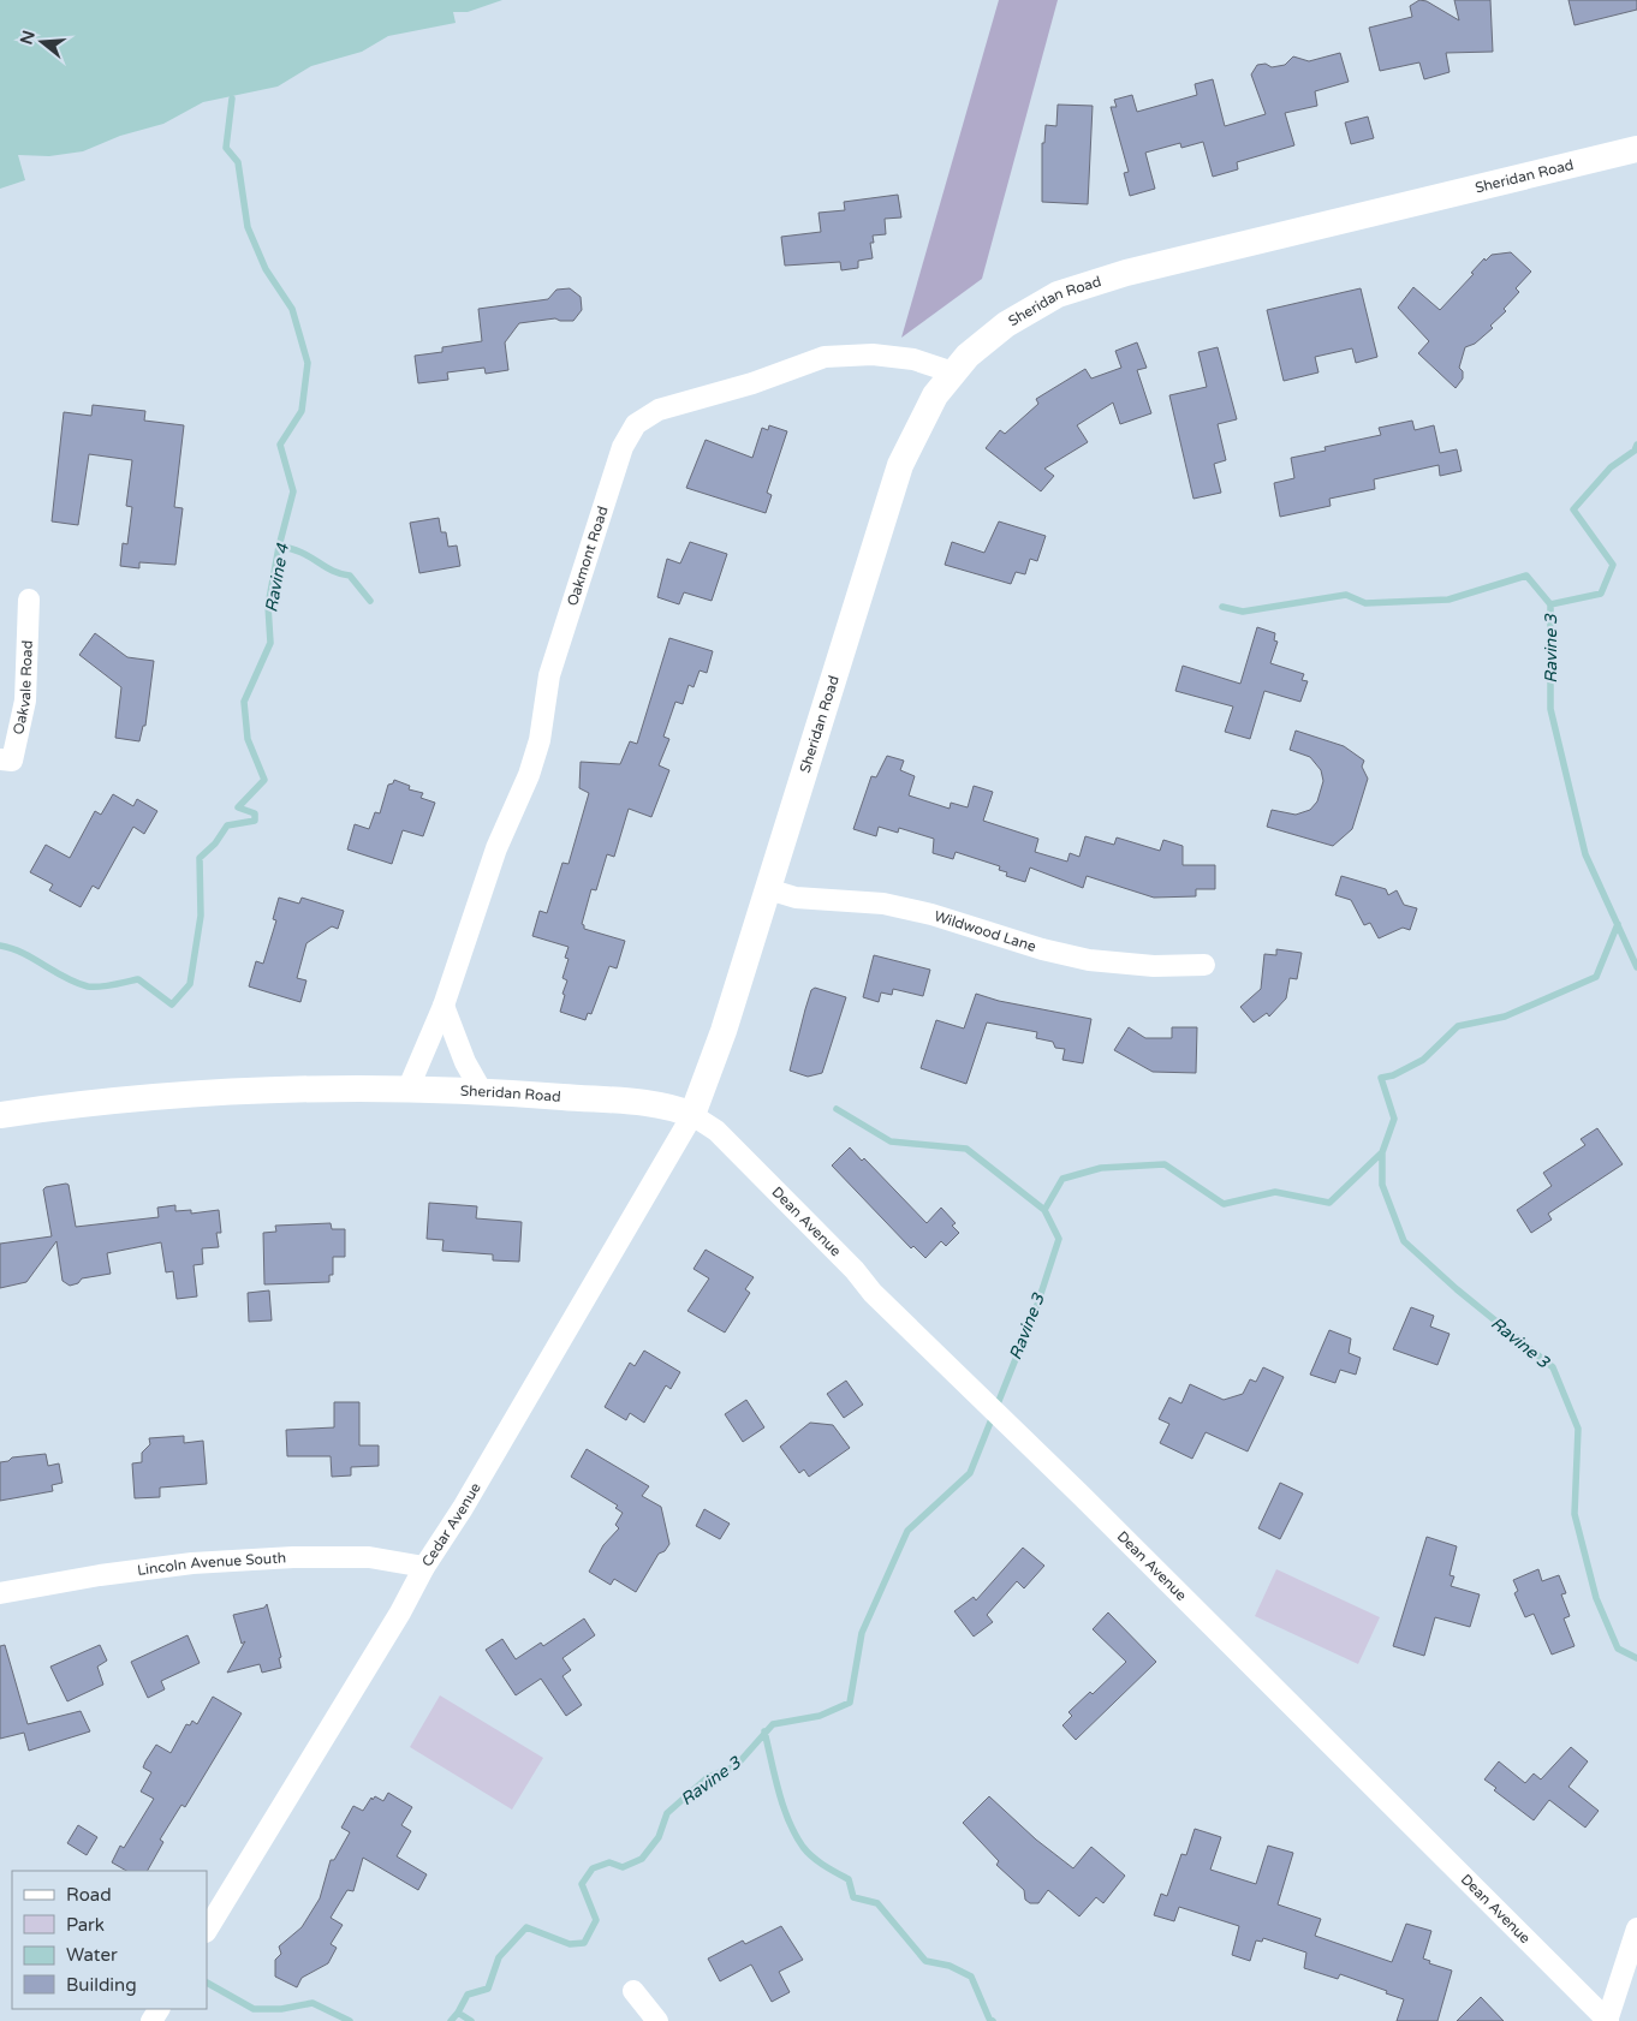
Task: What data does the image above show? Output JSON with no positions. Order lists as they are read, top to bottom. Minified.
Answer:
{"streets":{"street":["Sheridan Road","Oakmont Road","Oakvale Road","Wildwood Lane","Dean Avenue","Cedar Avenue","Lincoln Avenue South"]},"crossings":[["Sheridan Road","Oakmont Road"],["Sheridan Road","Wildwood Lane"],["Sheridan Road","Dean Avenue"],["Sheridan Road","Cedar Avenue"],["Dean Avenue","Cedar Avenue"],["Cedar Avenue","Lincoln Avenue South"]],"water":["Ravine 4","Ravine 3"],"legend":["Road","Park","Water","Building"],"north":"left"}
